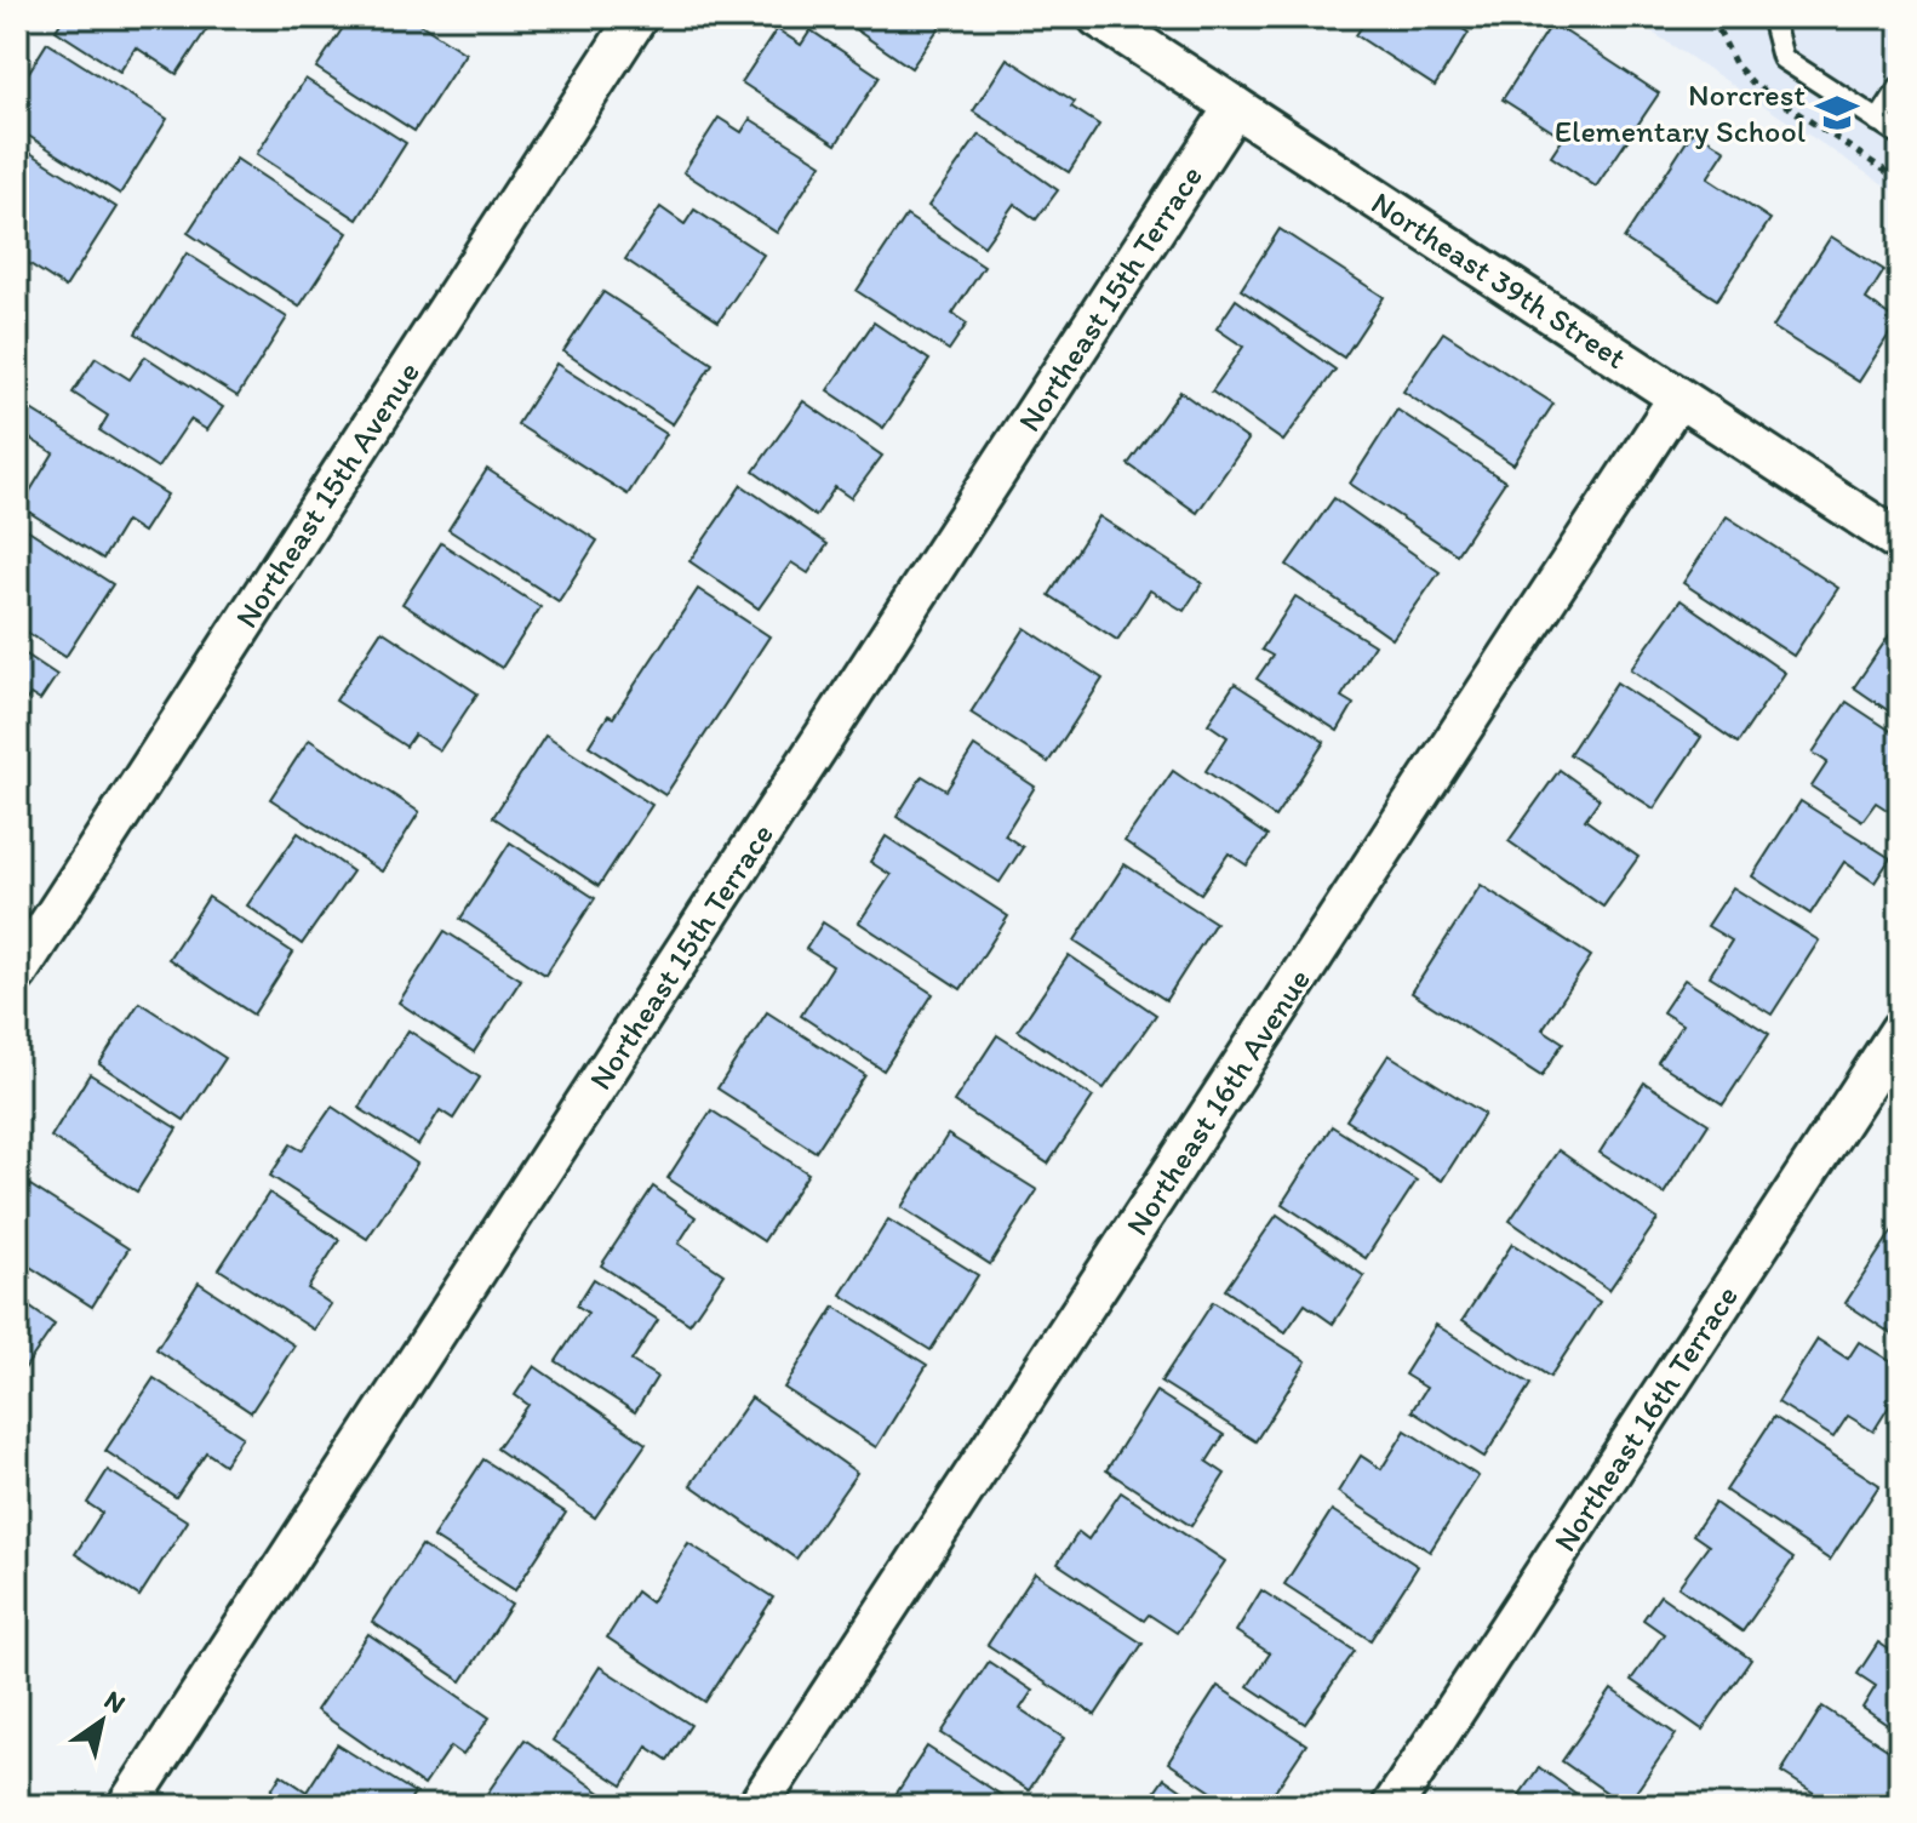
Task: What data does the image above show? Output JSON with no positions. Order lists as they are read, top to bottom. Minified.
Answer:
{"streets":{"street":["Northeast 39th Street","Northeast 15th Terrace","Northeast 15th Avenue","Northeast 16th Avenue","Northeast 16th Terrace"]},"crossings":[["Northeast 39th Street","Northeast 15th Terrace"],["Northeast 39th Street","Northeast 16th Avenue"]],"places":{"school or university":["Norcrest Elementary School"]},"north":"top right"}
